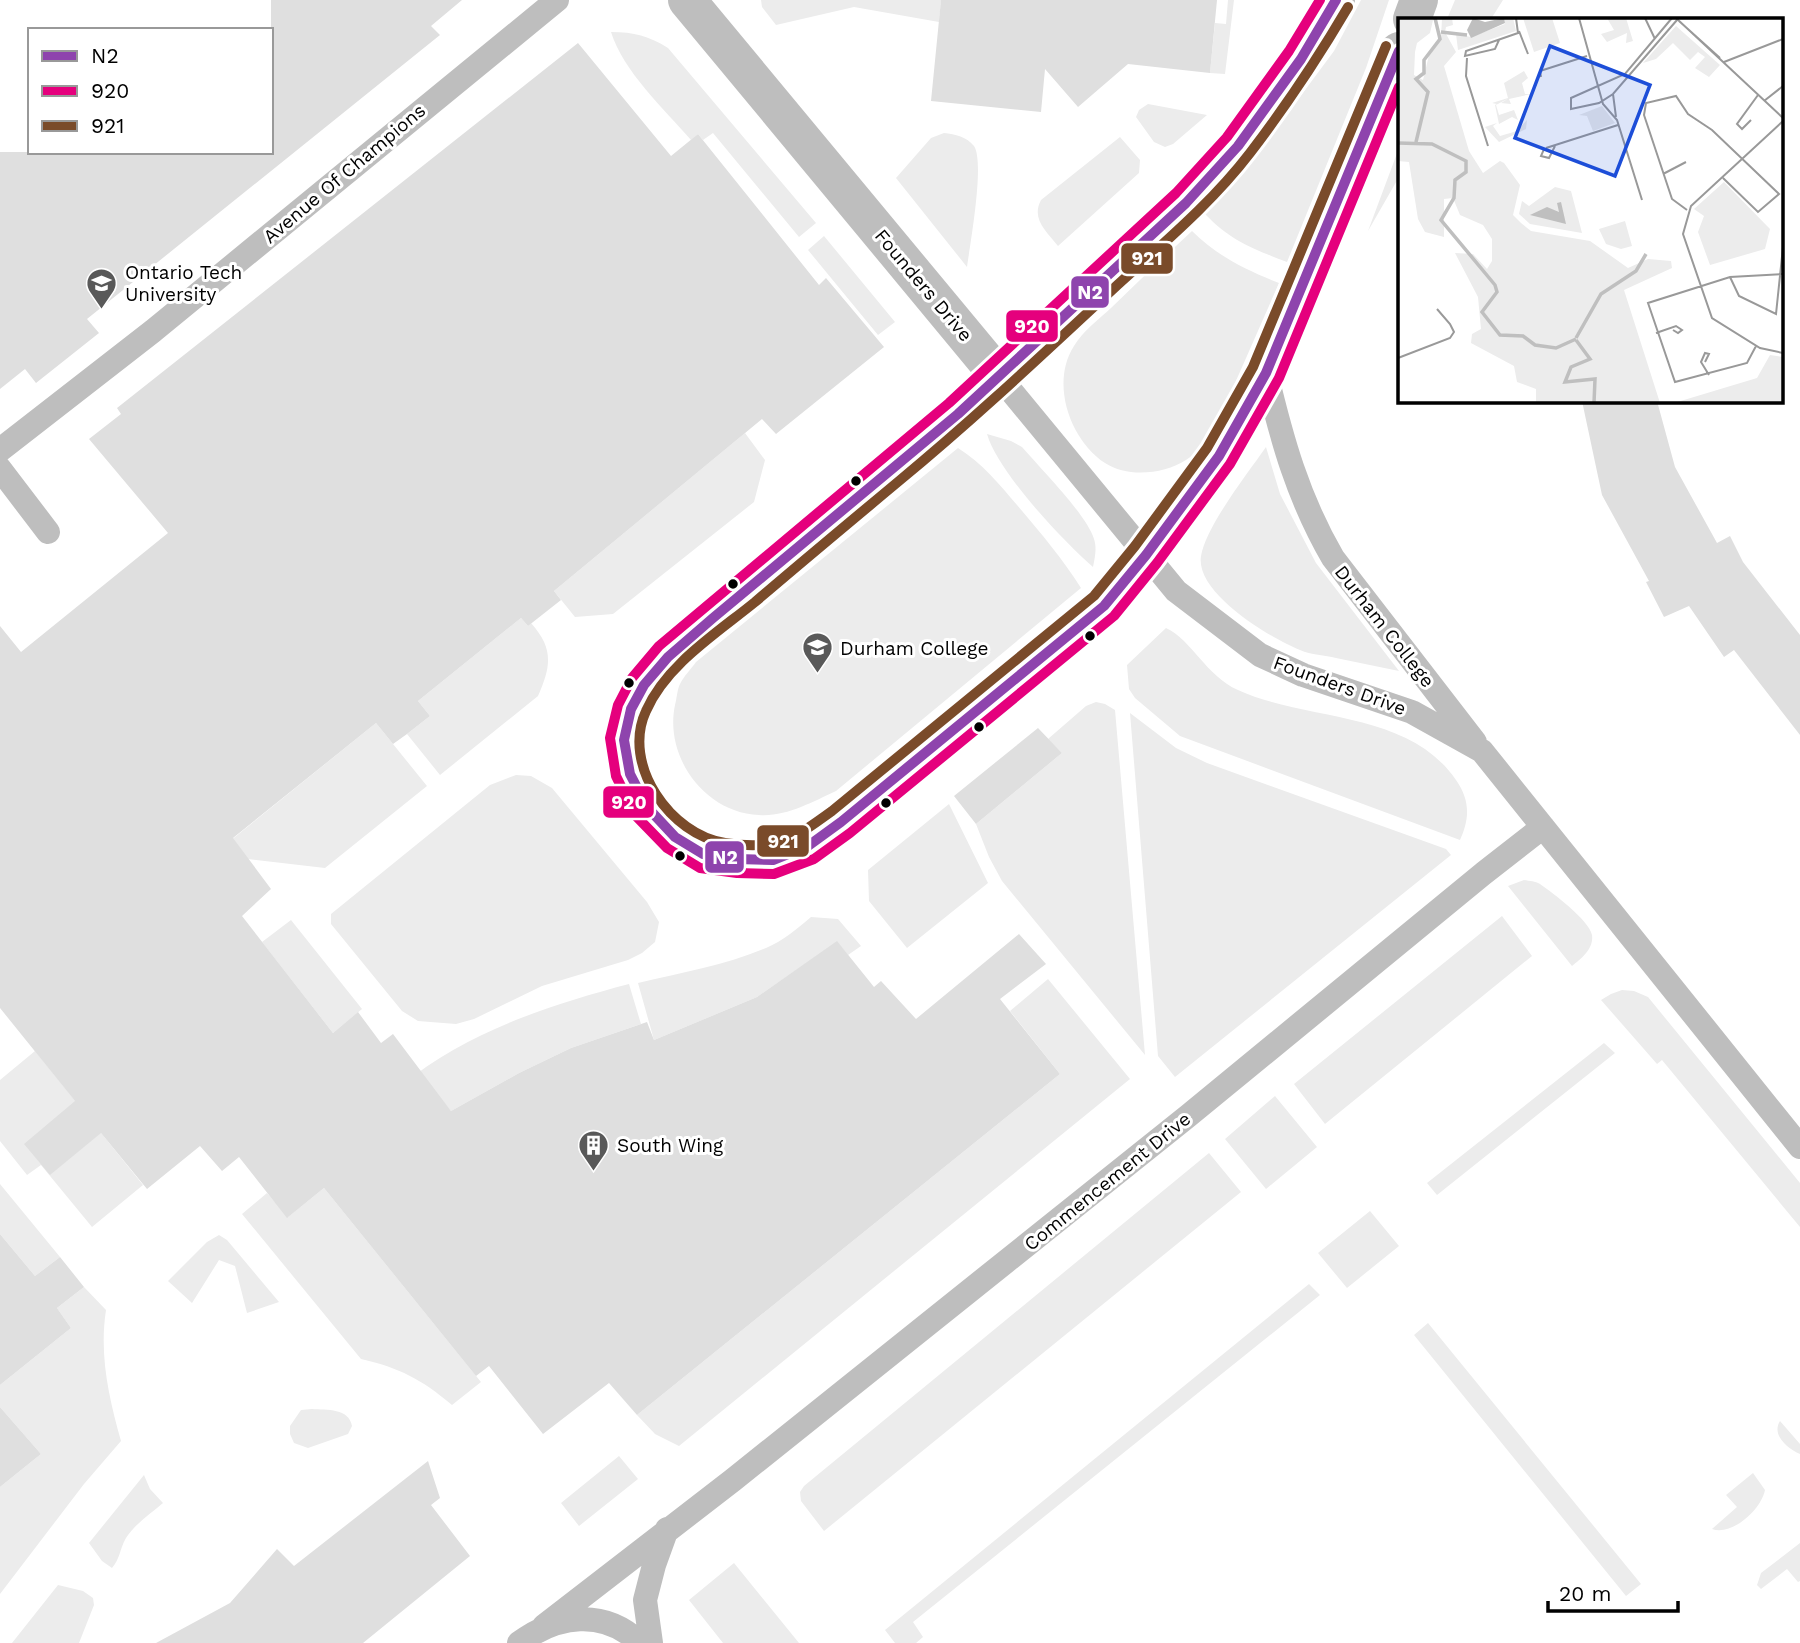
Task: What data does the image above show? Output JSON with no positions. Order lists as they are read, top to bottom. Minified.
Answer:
{"streets":{"street":["Founders Drive"],"lane":["Avenue Of Champions","Durham College","Commencement Drive"]},"crossings":[["Founders Drive","Durham College"],["Founders Drive","Commencement Drive"]],"places":{"school or university":["Ontario Tech University","Durham College"],"building":["South Wing"]},"lines":["transit line N2","transit line 920","transit line 921"],"legend":["N2","920","921"],"scale_bar":"20 m"}
